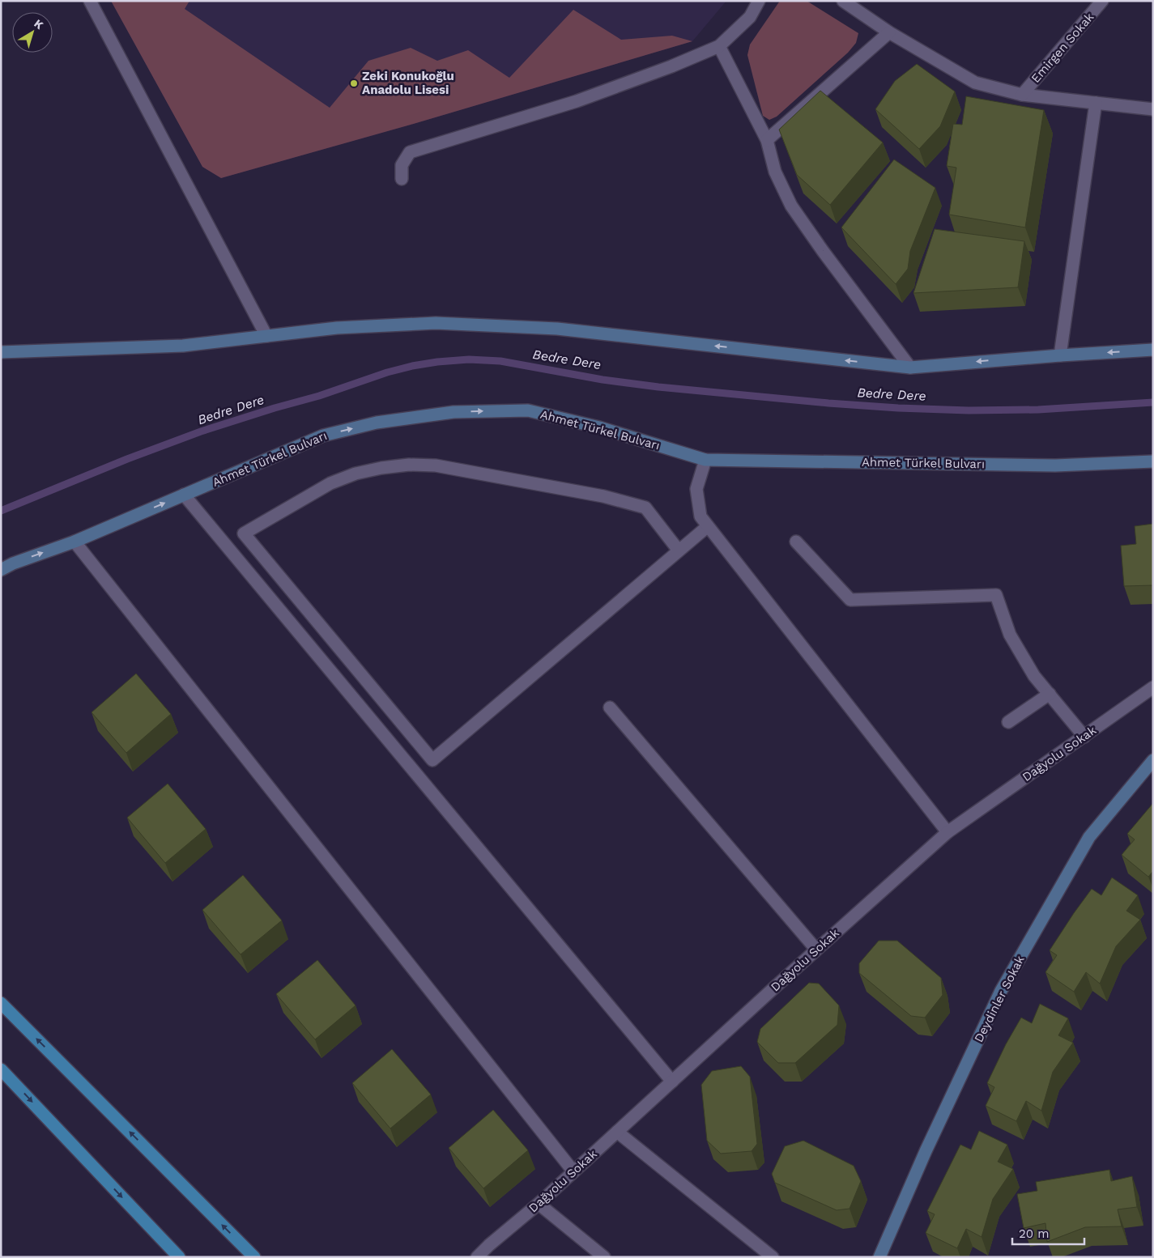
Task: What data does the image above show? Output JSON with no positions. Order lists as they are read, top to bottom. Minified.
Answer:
{"streets":{"main road":["Ahmet Türkel Bulvarı","Deydinler Sokak"],"street":["Emirgen Sokak","Dağyolu Sokak"]},"water":["Bedre Dere"],"places":["Zeki Konukoğlu Anadolu Lisesi"],"scale_bar":"20 m","north":"top right"}
